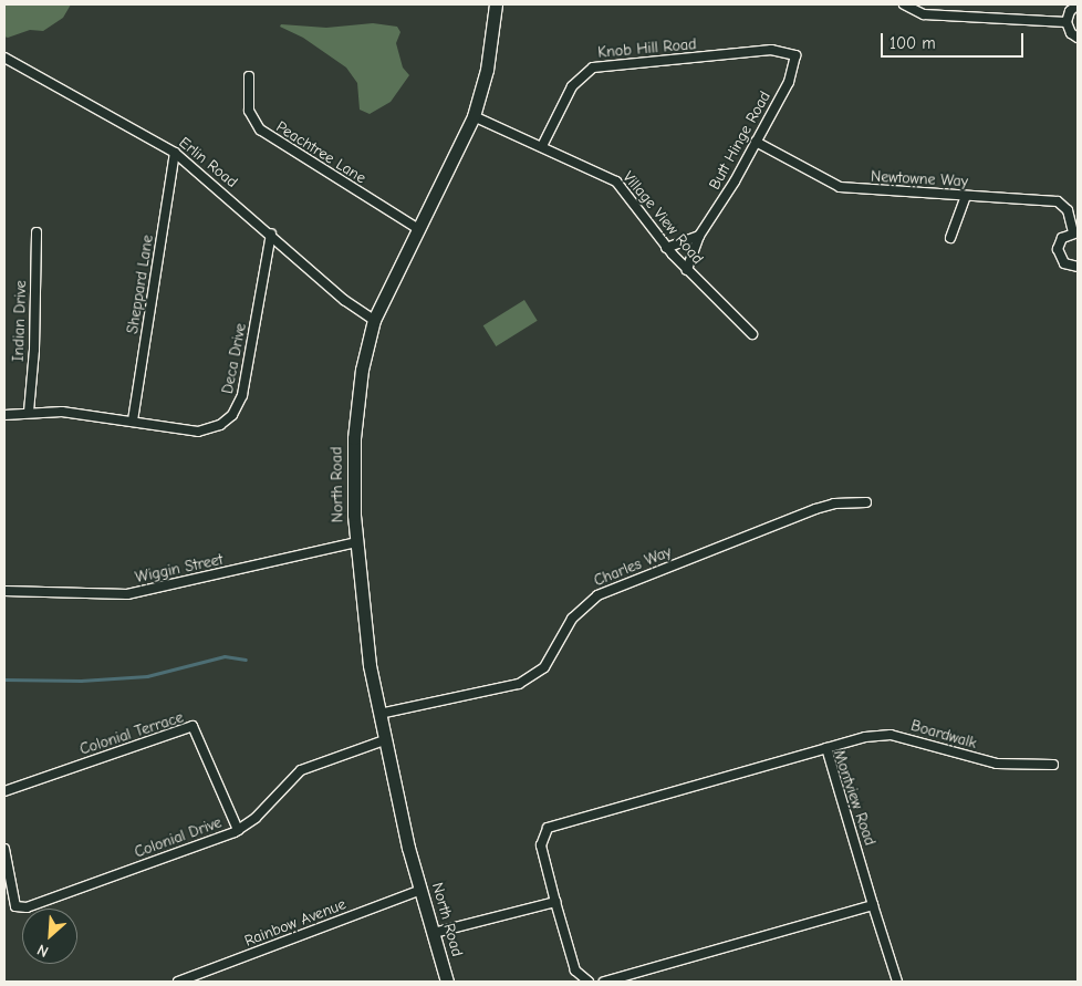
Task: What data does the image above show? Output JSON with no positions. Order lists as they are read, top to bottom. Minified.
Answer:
{"streets":{"main road":["North Road"],"street":["Knob Hill Road","Butt Hinge Road","Peachtree Lane","Erlin Road","Newtowne Way","Village View Road","Sheppard Lane","Indian Drive","Deca Drive","Charles Way","Wiggin Street","Colonial Terrace","Boardwalk","Montview Road","Colonial Drive","Rainbow Avenue"]},"crossings":[["Knob Hill Road","Butt Hinge Road"],["Knob Hill Road","Village View Road"],["Butt Hinge Road","Newtowne Way"],["Butt Hinge Road","Village View Road"],["Peachtree Lane","North Road"],["Erlin Road","Sheppard Lane"],["Erlin Road","Deca Drive"],["Erlin Road","North Road"],["Village View Road","North Road"],["Sheppard Lane","Deca Drive"],["Indian Drive","Deca Drive"],["North Road","Charles Way"],["North Road","Wiggin Street"],["North Road","Colonial Drive"],["North Road","Rainbow Avenue"],["Colonial Terrace","Colonial Drive"],["Boardwalk","Montview Road"]],"scale_bar":"100 m","north":"bottom left"}
